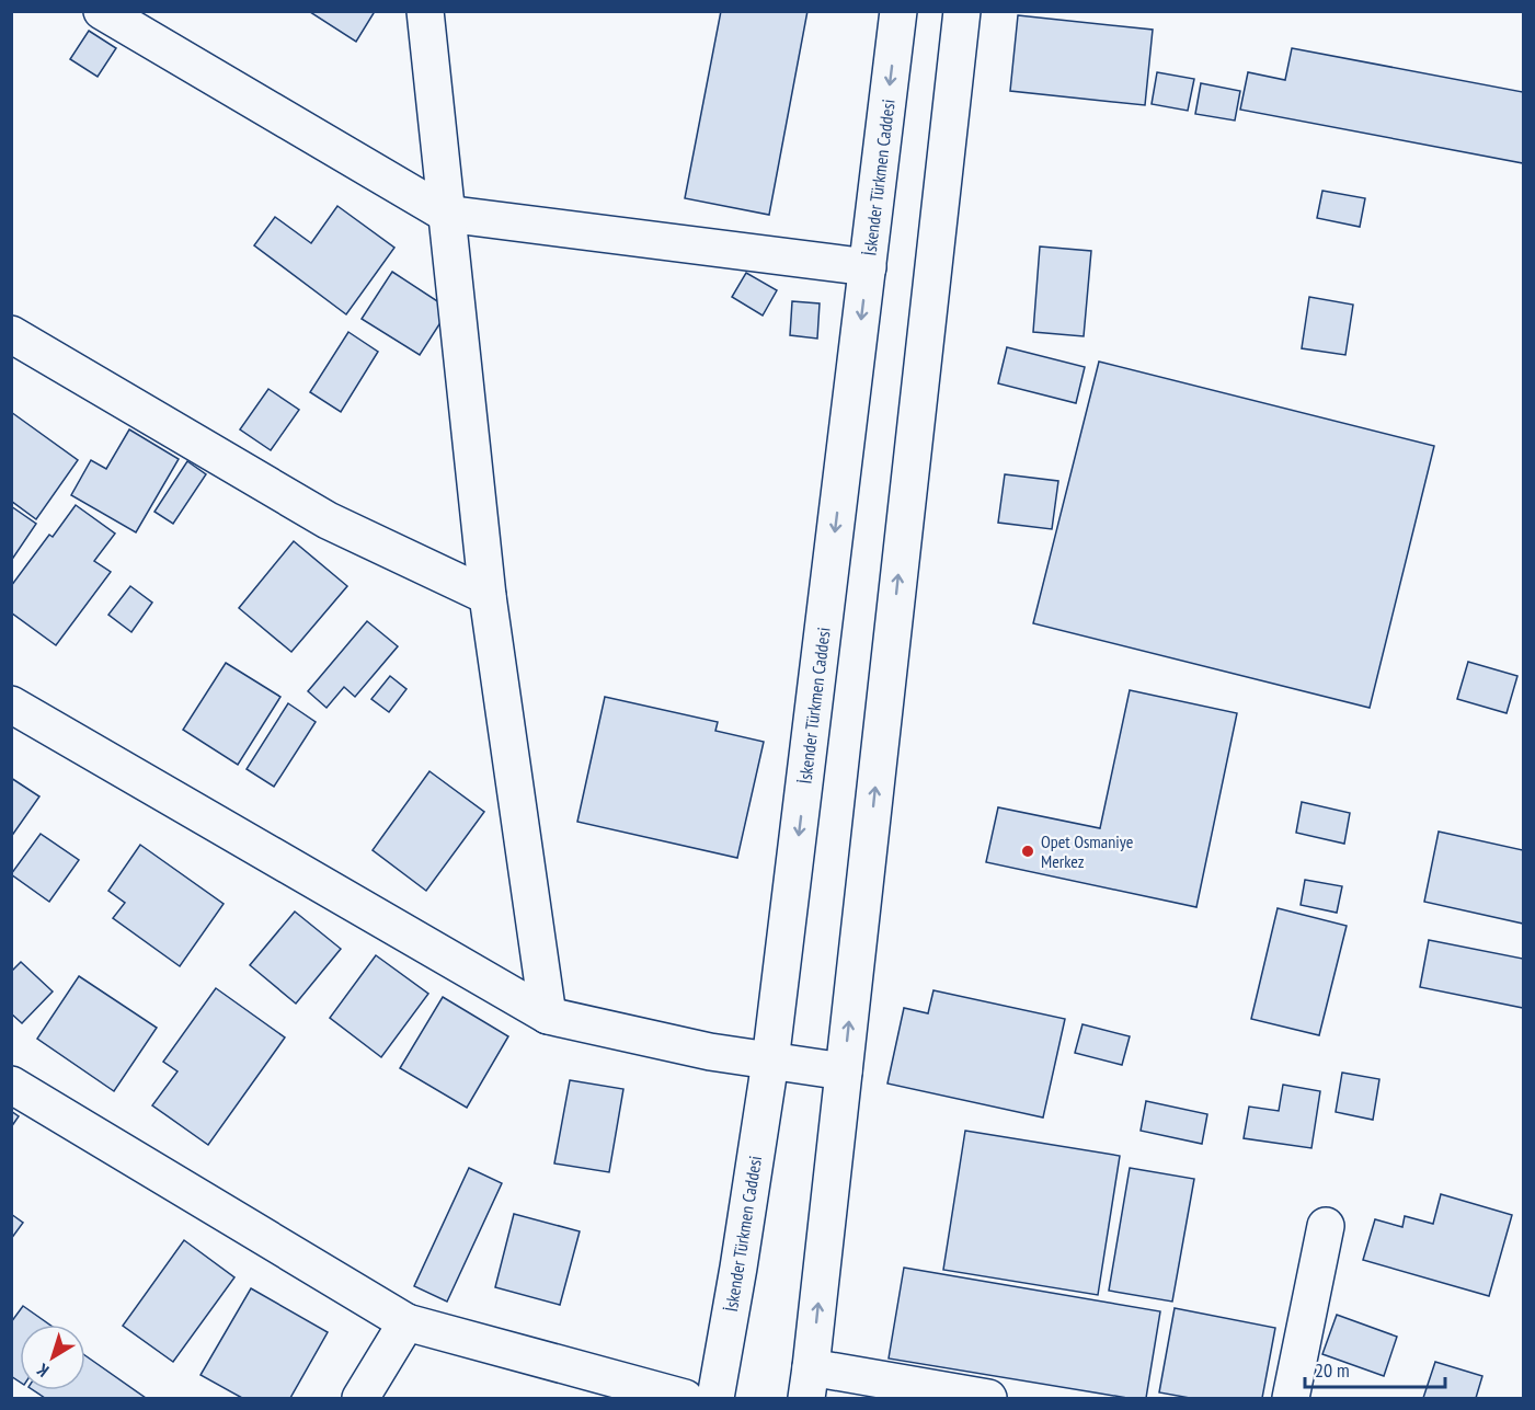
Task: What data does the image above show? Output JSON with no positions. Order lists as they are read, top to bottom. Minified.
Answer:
{"streets":{"street":["İskender Türkmen Caddesi"]},"places":["Opet Osmaniye Merkez"],"scale_bar":"20 m","north":"bottom left"}
